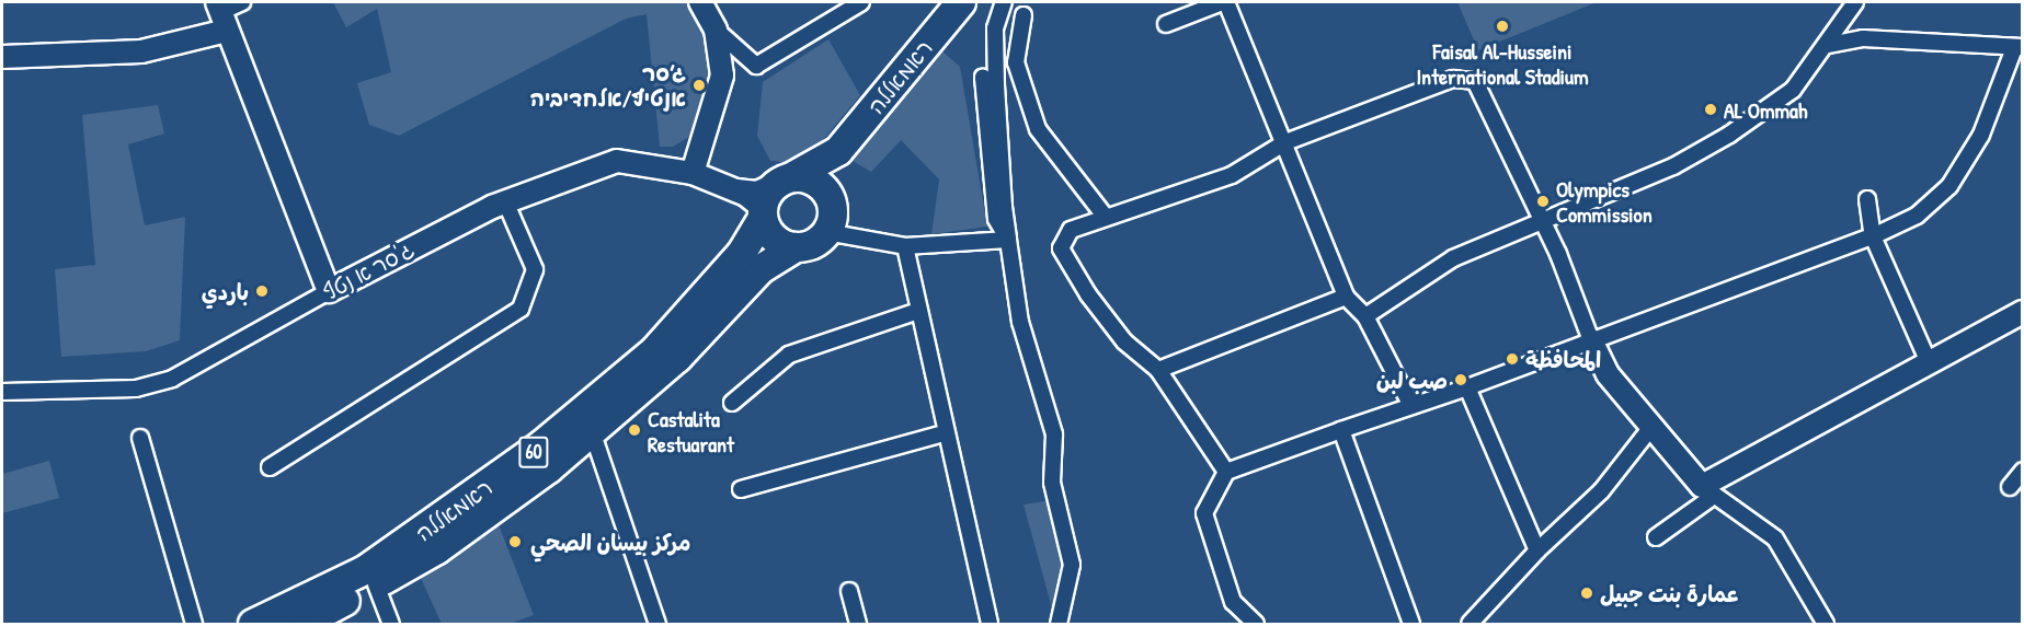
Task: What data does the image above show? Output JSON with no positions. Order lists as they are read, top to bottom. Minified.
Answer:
{"streets":{"highway":["ראמאללה","60"],"street":["ג'סר א נטף"]},"crossings":[["ראמאללה","ג'סר א נטף"],["ראמאללה","60"],["ג'סר א נטף","60"]],"places":["Faisal Al-Husseini International Stadium","ג׳סר אנטיף/אלחדיביה","AL Ommah","Olympics Commission","باردي","المحافظة","صب لبن","Castalita Restuarant","مركز بيسان الصحي","عمارة بنت جبيل"]}
